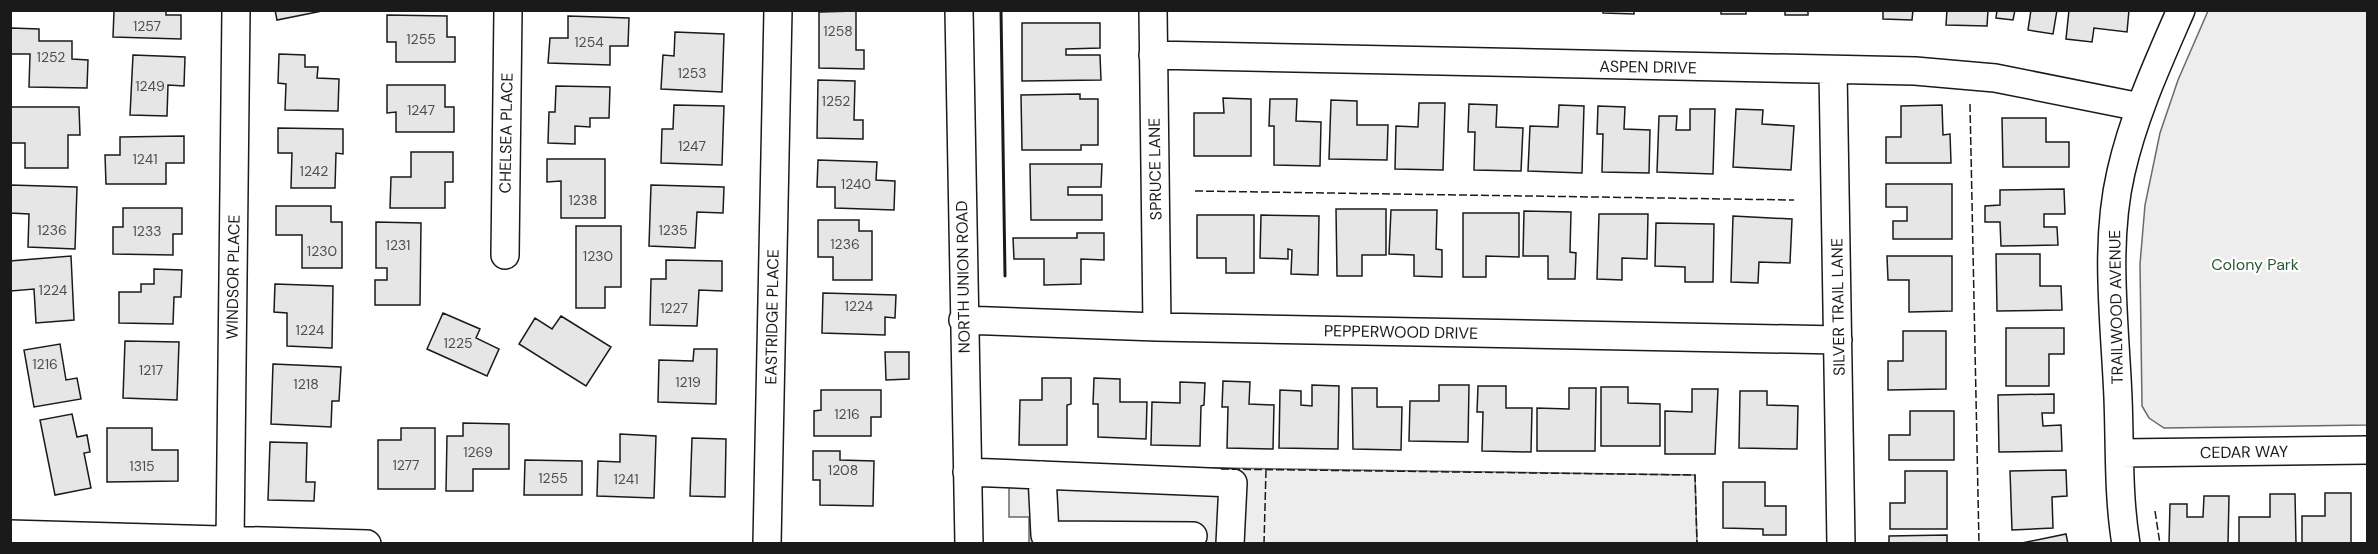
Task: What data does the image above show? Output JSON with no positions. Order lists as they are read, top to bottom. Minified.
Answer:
{"streets":{"street":["ASPEN DRIVE","CHELSEA PLACE","SPRUCE LANE","WINDSOR PLACE","NORTH UNION ROAD","SILVER TRAIL LANE","TRAILWOOD AVENUE","EASTRIDGE PLACE","PEPPERWOOD DRIVE","CEDAR WAY"]},"crossings":[["ASPEN DRIVE","SPRUCE LANE"],["ASPEN DRIVE","SILVER TRAIL LANE"],["ASPEN DRIVE","TRAILWOOD AVENUE"],["SPRUCE LANE","PEPPERWOOD DRIVE"],["NORTH UNION ROAD","PEPPERWOOD DRIVE"],["SILVER TRAIL LANE","PEPPERWOOD DRIVE"],["TRAILWOOD AVENUE","CEDAR WAY"]],"parks":["Colony Park"],"house_numbers":["1257","1258","1255","1254","1252","1253","1249","1252","1247","1247","1241","1242","1240","1238","1236","1235","1233","1236","1231","1230","1230","1224","1224","1227","1224","1225","1216","1217","1219","1218","1216","1269","1277","1315","1208","1255","1241"]}
